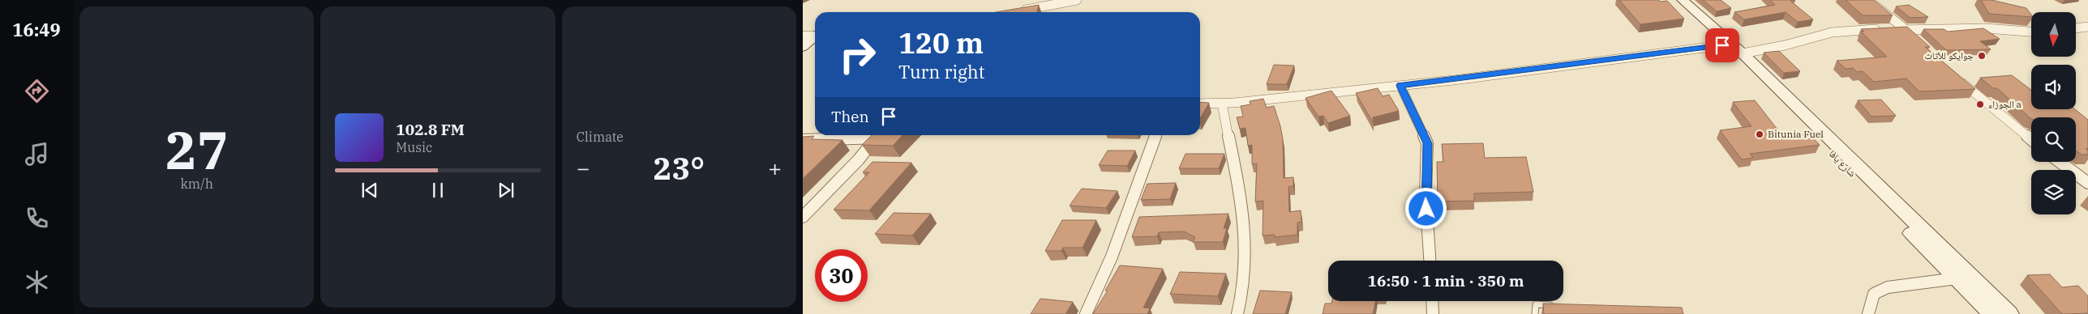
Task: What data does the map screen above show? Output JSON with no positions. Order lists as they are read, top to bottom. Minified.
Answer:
{"streets":{"street":["شارع يافا"]},"places":["جوايكو للأثاث","الجوزاء a","Bitunia Fuel"],"north":"bottom","page":{"tabs":"16:49","tile":[["27","km/h"],"Climate"],"turn":["120 m","Turn right"],"then":"Then","song":["102.8 FM","Music"],"heat":["−","23°","+"],"limit":"30","trip":"16:50 · 1 min · 350 m"}}
